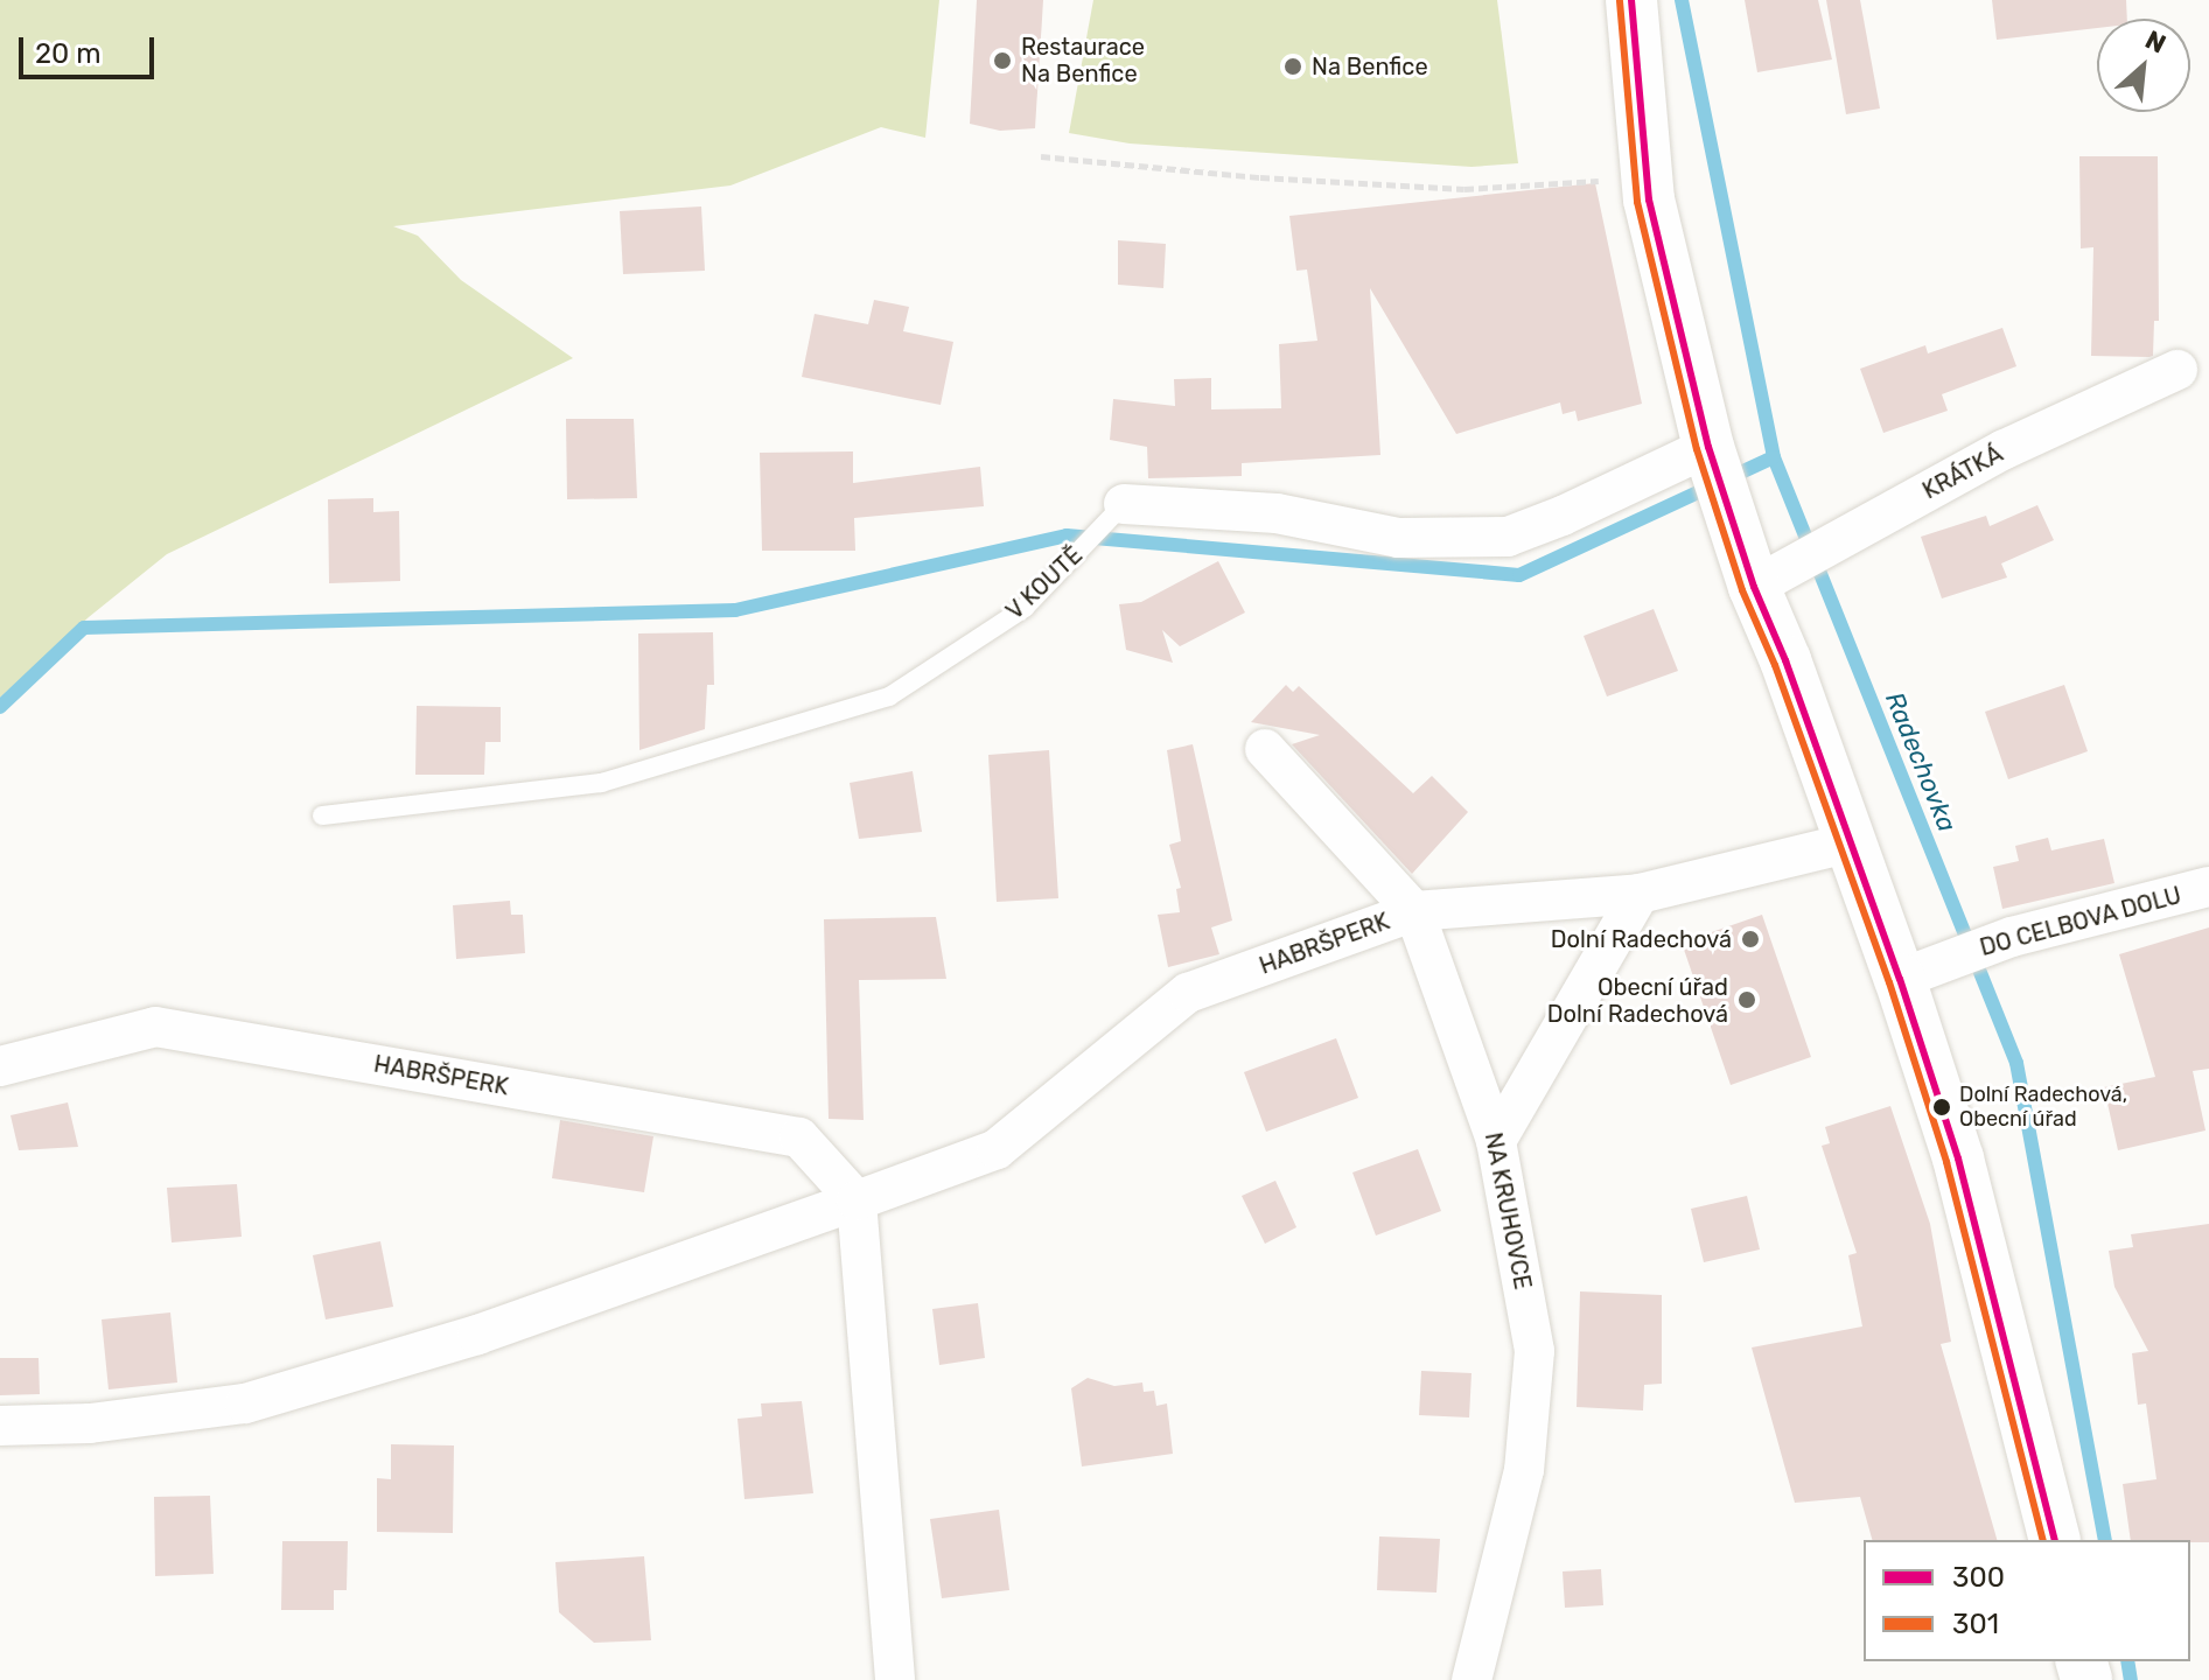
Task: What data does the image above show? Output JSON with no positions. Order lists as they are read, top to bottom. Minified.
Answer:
{"streets":{"street":["KRÁTKÁ","V KOUTĚ","DO CELBOVA DOLU","HABRŠPERK","NA KRUHOVCE"]},"crossings":[["HABRŠPERK","NA KRUHOVCE"]],"water":["Radechovka"],"places":["Restaurace Na Benfice","Na Benfice","Dolní Radechová","Obecní úřad Dolní Radechová","Dolní Radechová, Obecní úřad"],"lines":["transit line 300","transit line 301"],"legend":["300","301"],"scale_bar":"20 m","north":"top right"}
